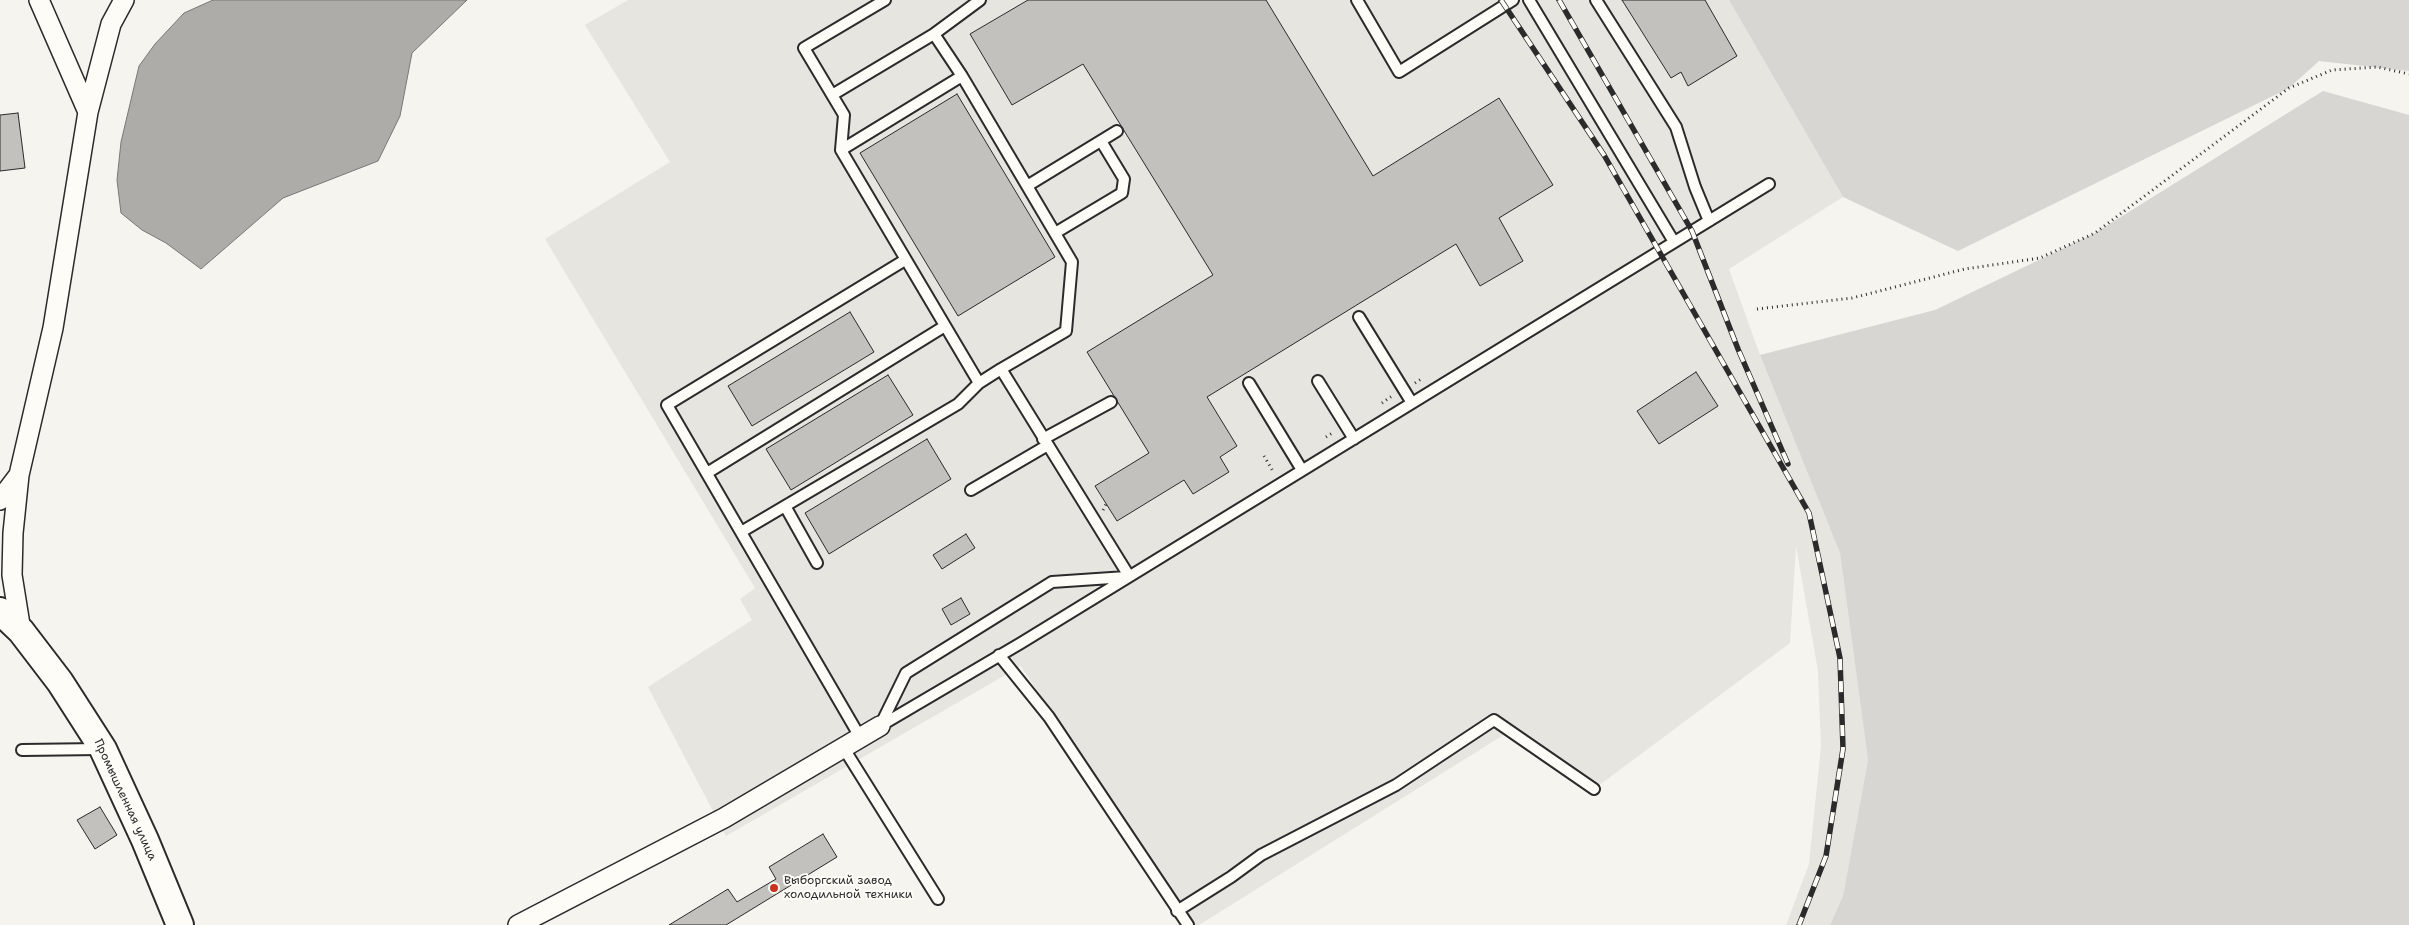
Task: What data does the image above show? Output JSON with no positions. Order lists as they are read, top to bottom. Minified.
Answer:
{"streets":{"street":["Промышленная улица"]},"places":["Выборгский завод холодильной техники"]}
